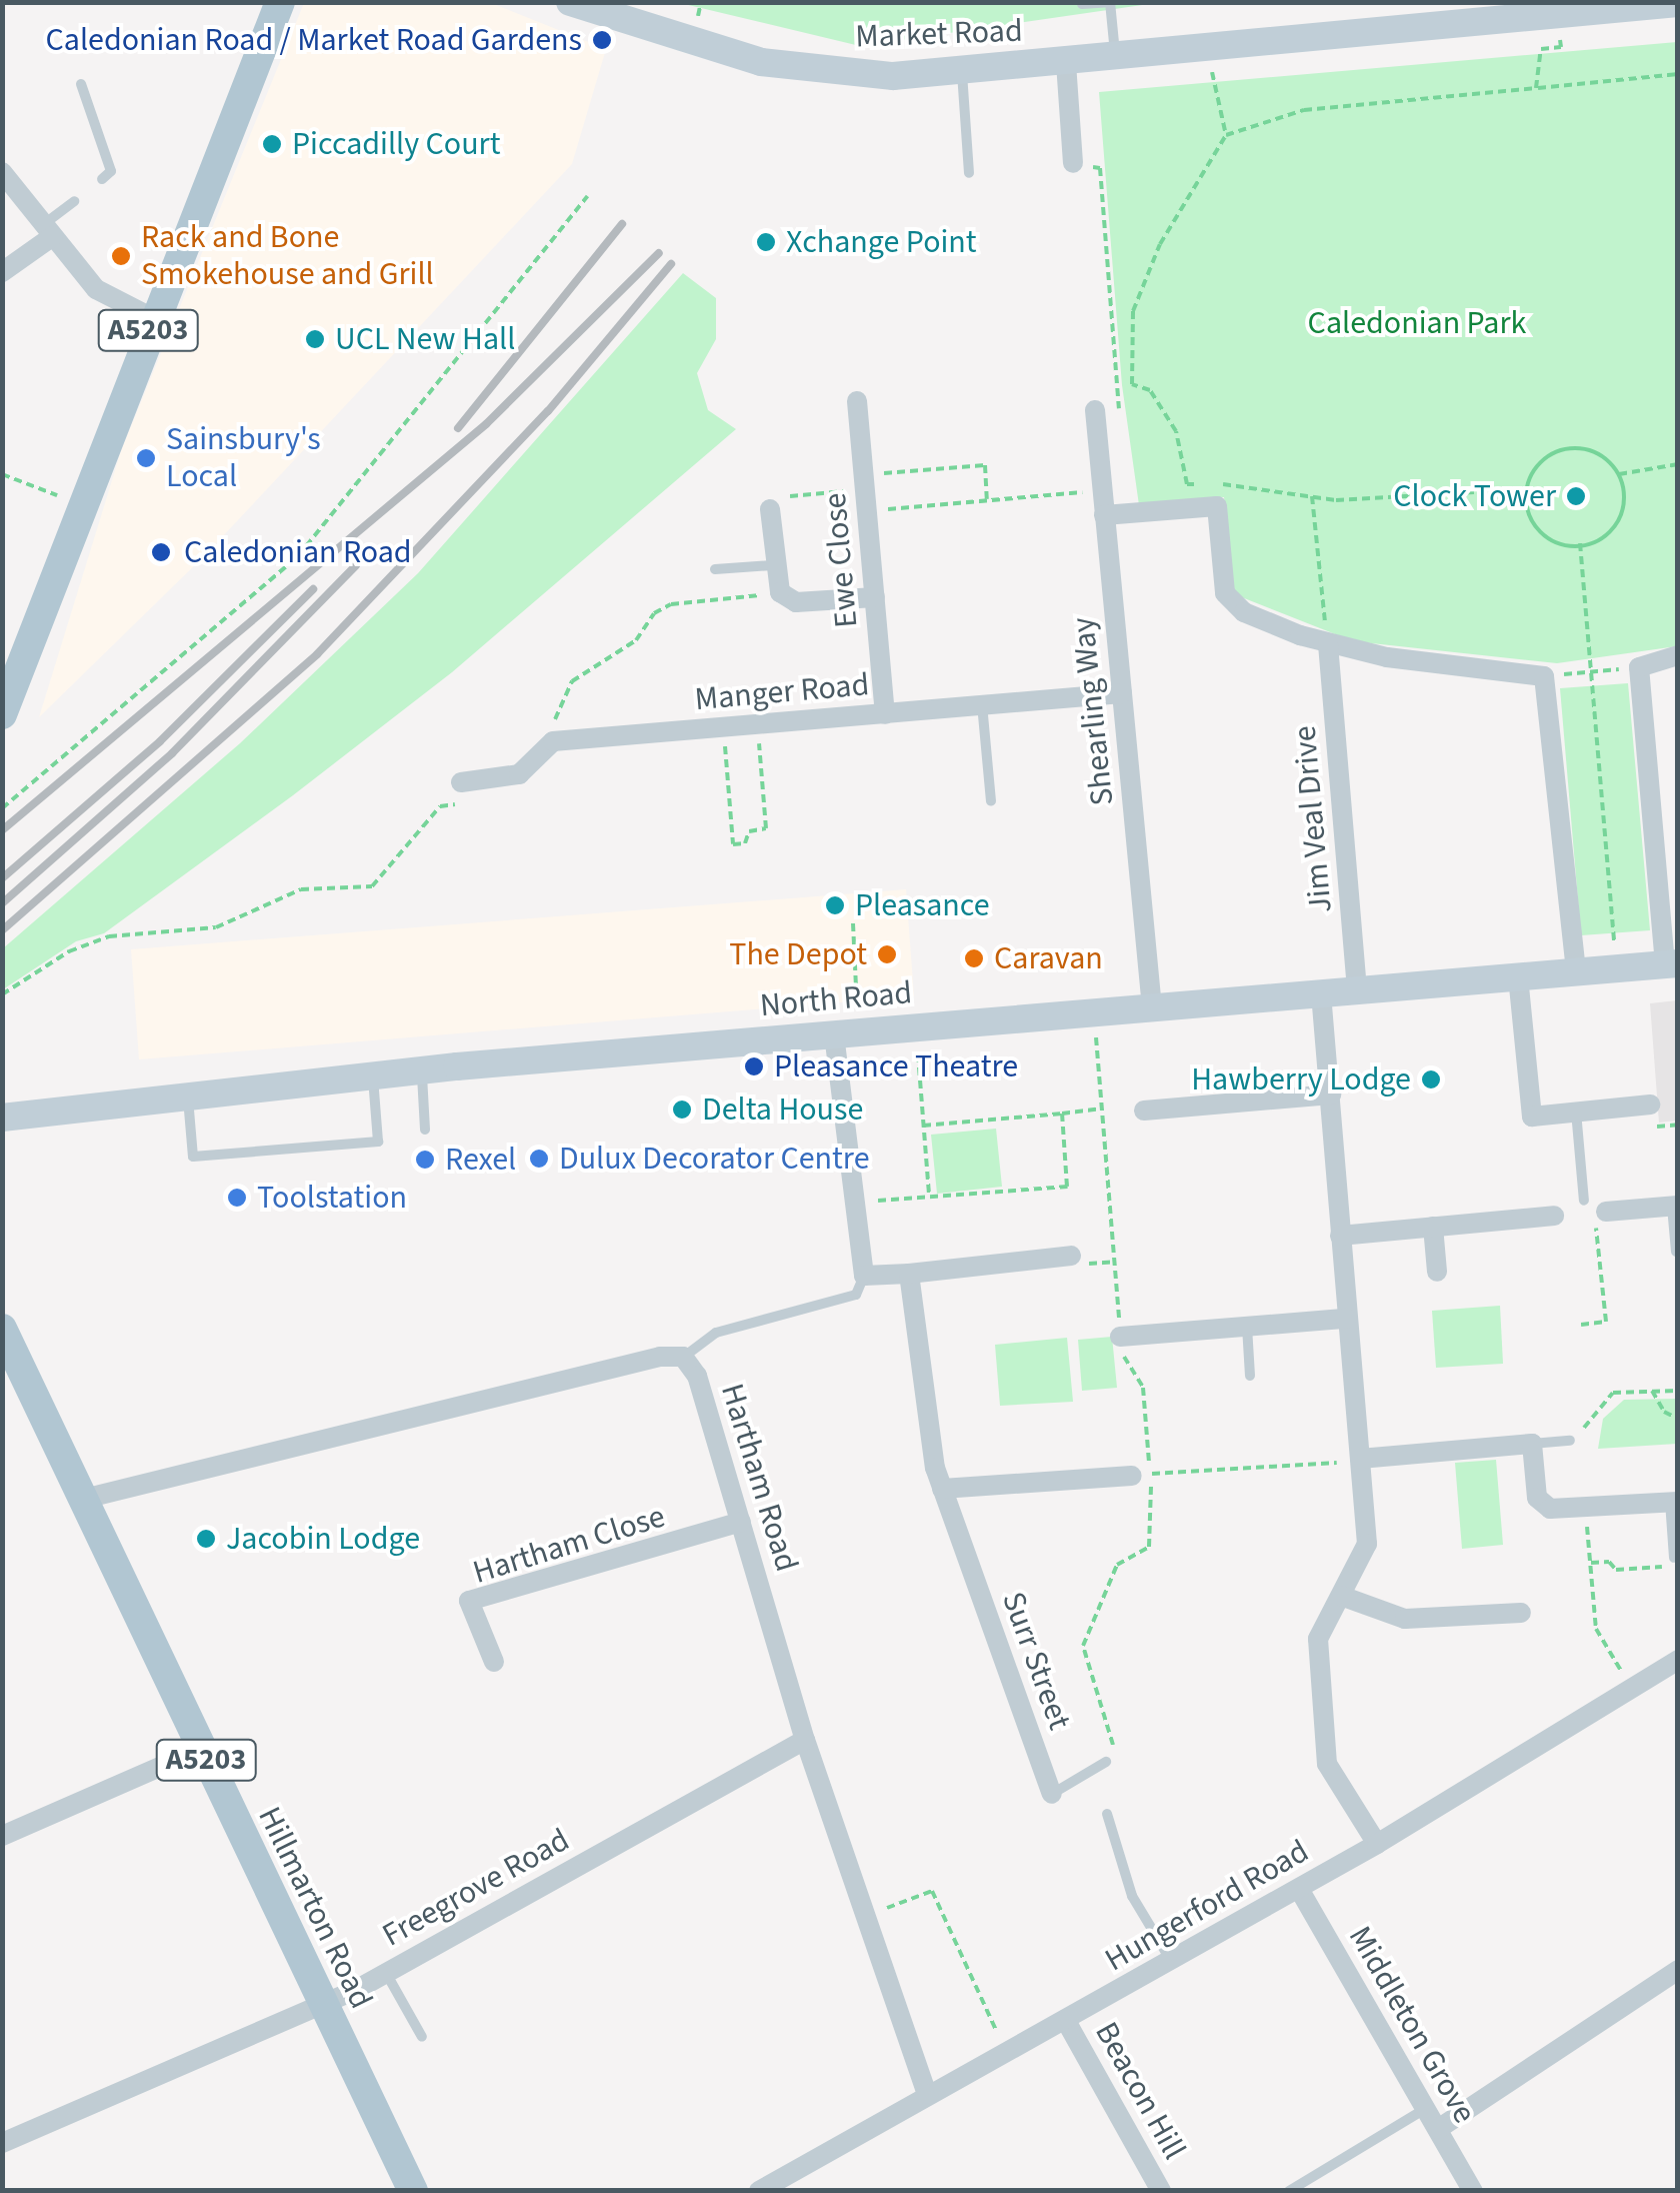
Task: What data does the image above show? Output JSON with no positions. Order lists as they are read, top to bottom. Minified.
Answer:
{"streets":{"main road":["A5203","Hillmarton Road"],"street":["Market Road","Ewe Close","Manger Road","Shearling Way","Jim Veal Drive","North Road","Hartham Road","Hartham Close","Surr Street","Freegrove Road","Hungerford Road","Middleton Grove","Beacon Hill"]},"crossings":[["Ewe Close","Manger Road"],["Manger Road","Shearling Way"],["Shearling Way","North Road"],["Jim Veal Drive","North Road"],["Hartham Road","Hartham Close"],["Hartham Road","Freegrove Road"],["Hartham Road","Hungerford Road"],["Hartham Road","Hillmarton Road"],["Freegrove Road","Hillmarton Road"],["Hungerford Road","Middleton Grove"],["Hungerford Road","Beacon Hill"]],"parks":["Caledonian Park"],"places":["Caledonian Road / Market Road Gardens","Piccadilly Court","Xchange Point","Rack and Bone Smokehouse and Grill","UCL New Hall","Sainsbury's Local","Clock Tower","Caledonian Road","Pleasance","The Depot","Caravan","Pleasance Theatre","Hawberry Lodge","Delta House","Dulux Decorator Centre","Rexel","Toolstation","Jacobin Lodge"]}
